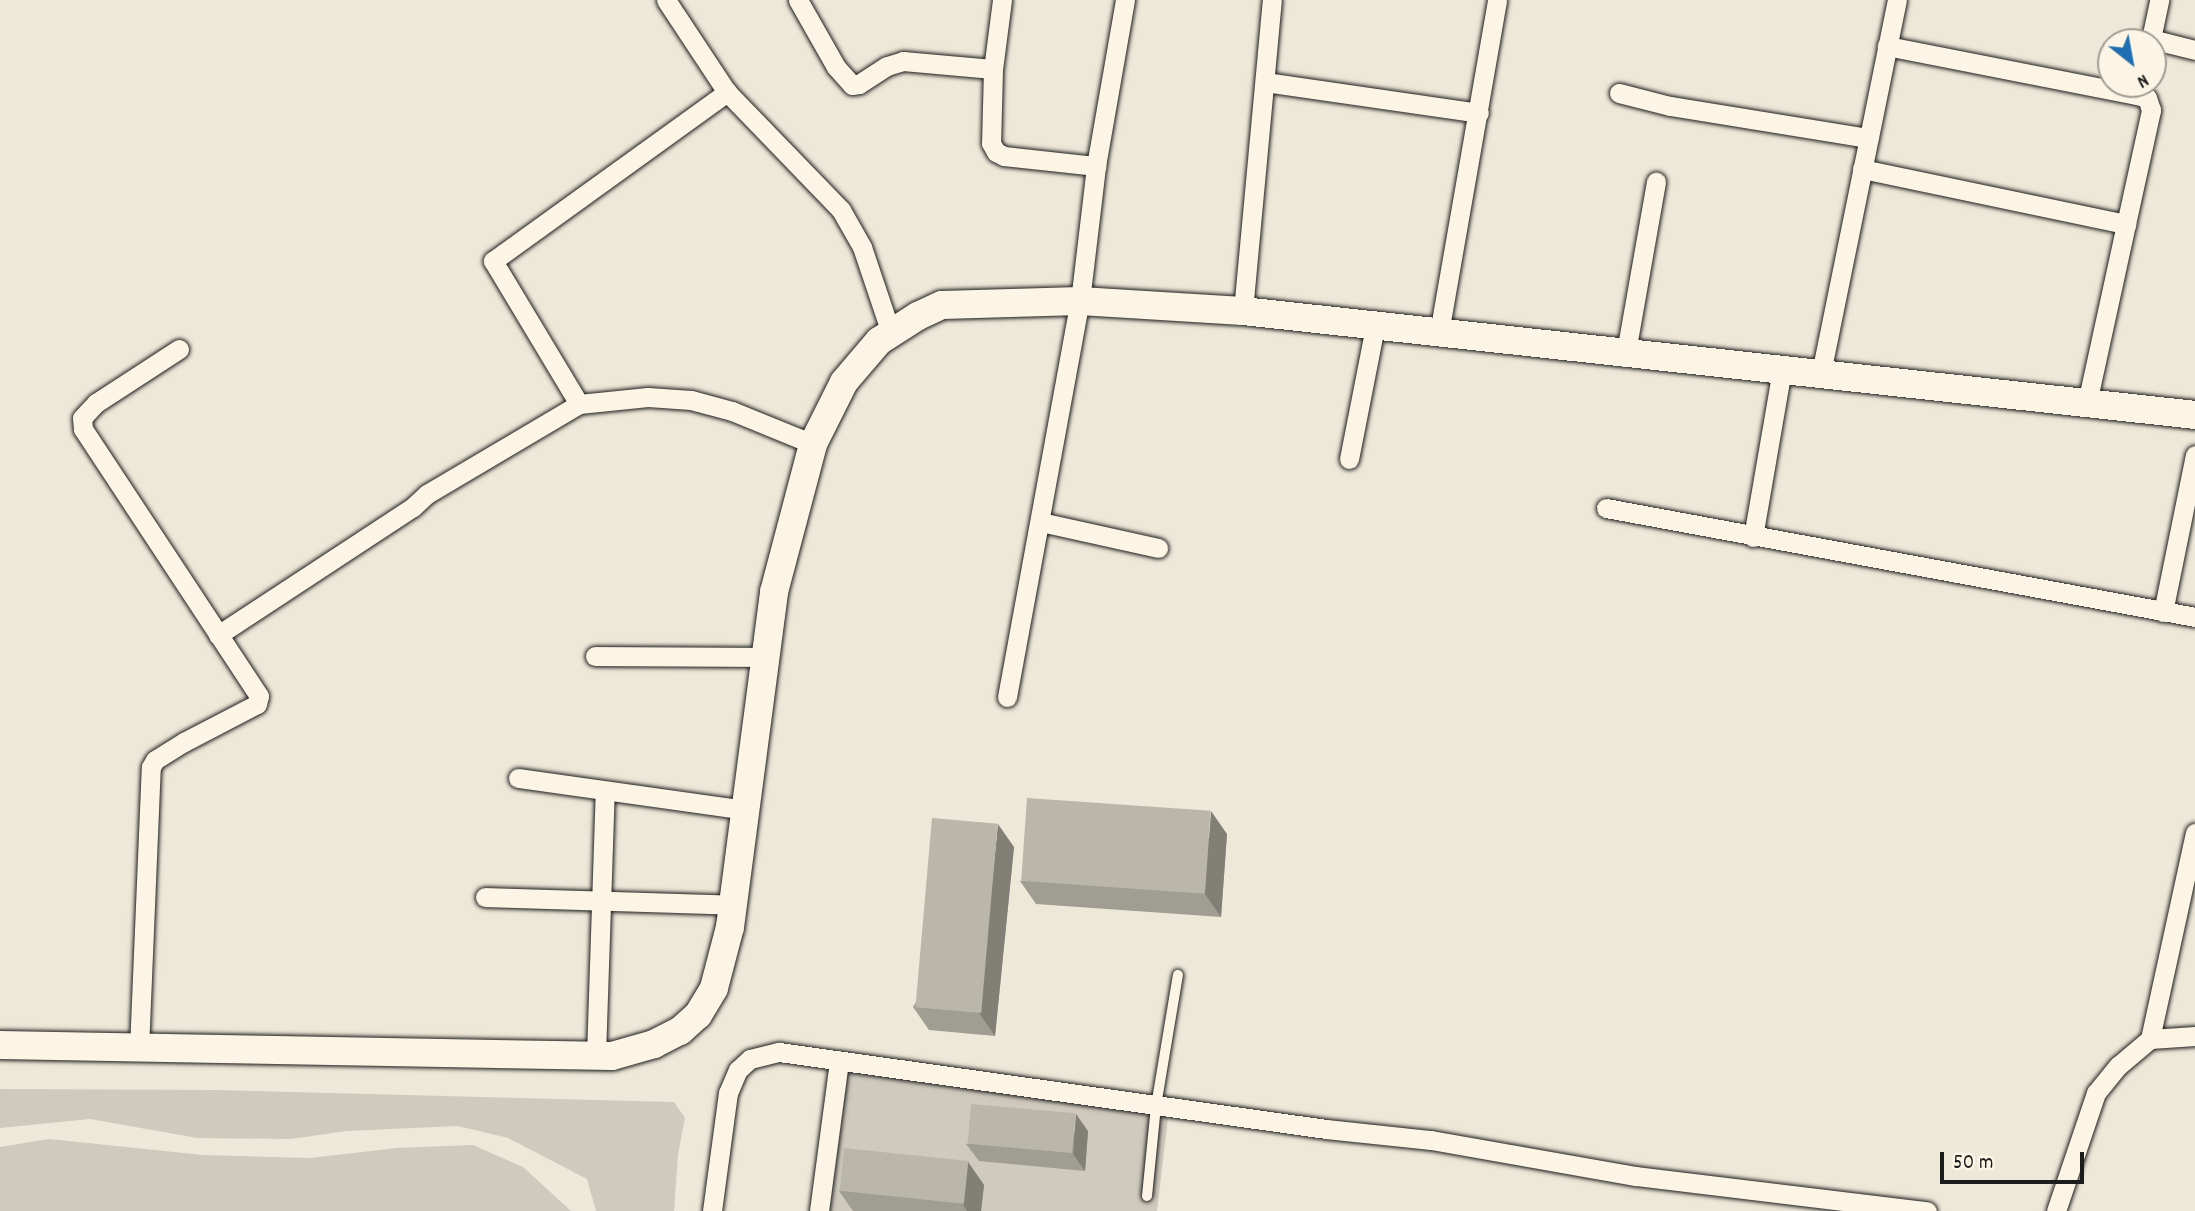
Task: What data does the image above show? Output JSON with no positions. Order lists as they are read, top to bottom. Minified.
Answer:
{"scale_bar":"50 m","north":"bottom right"}
